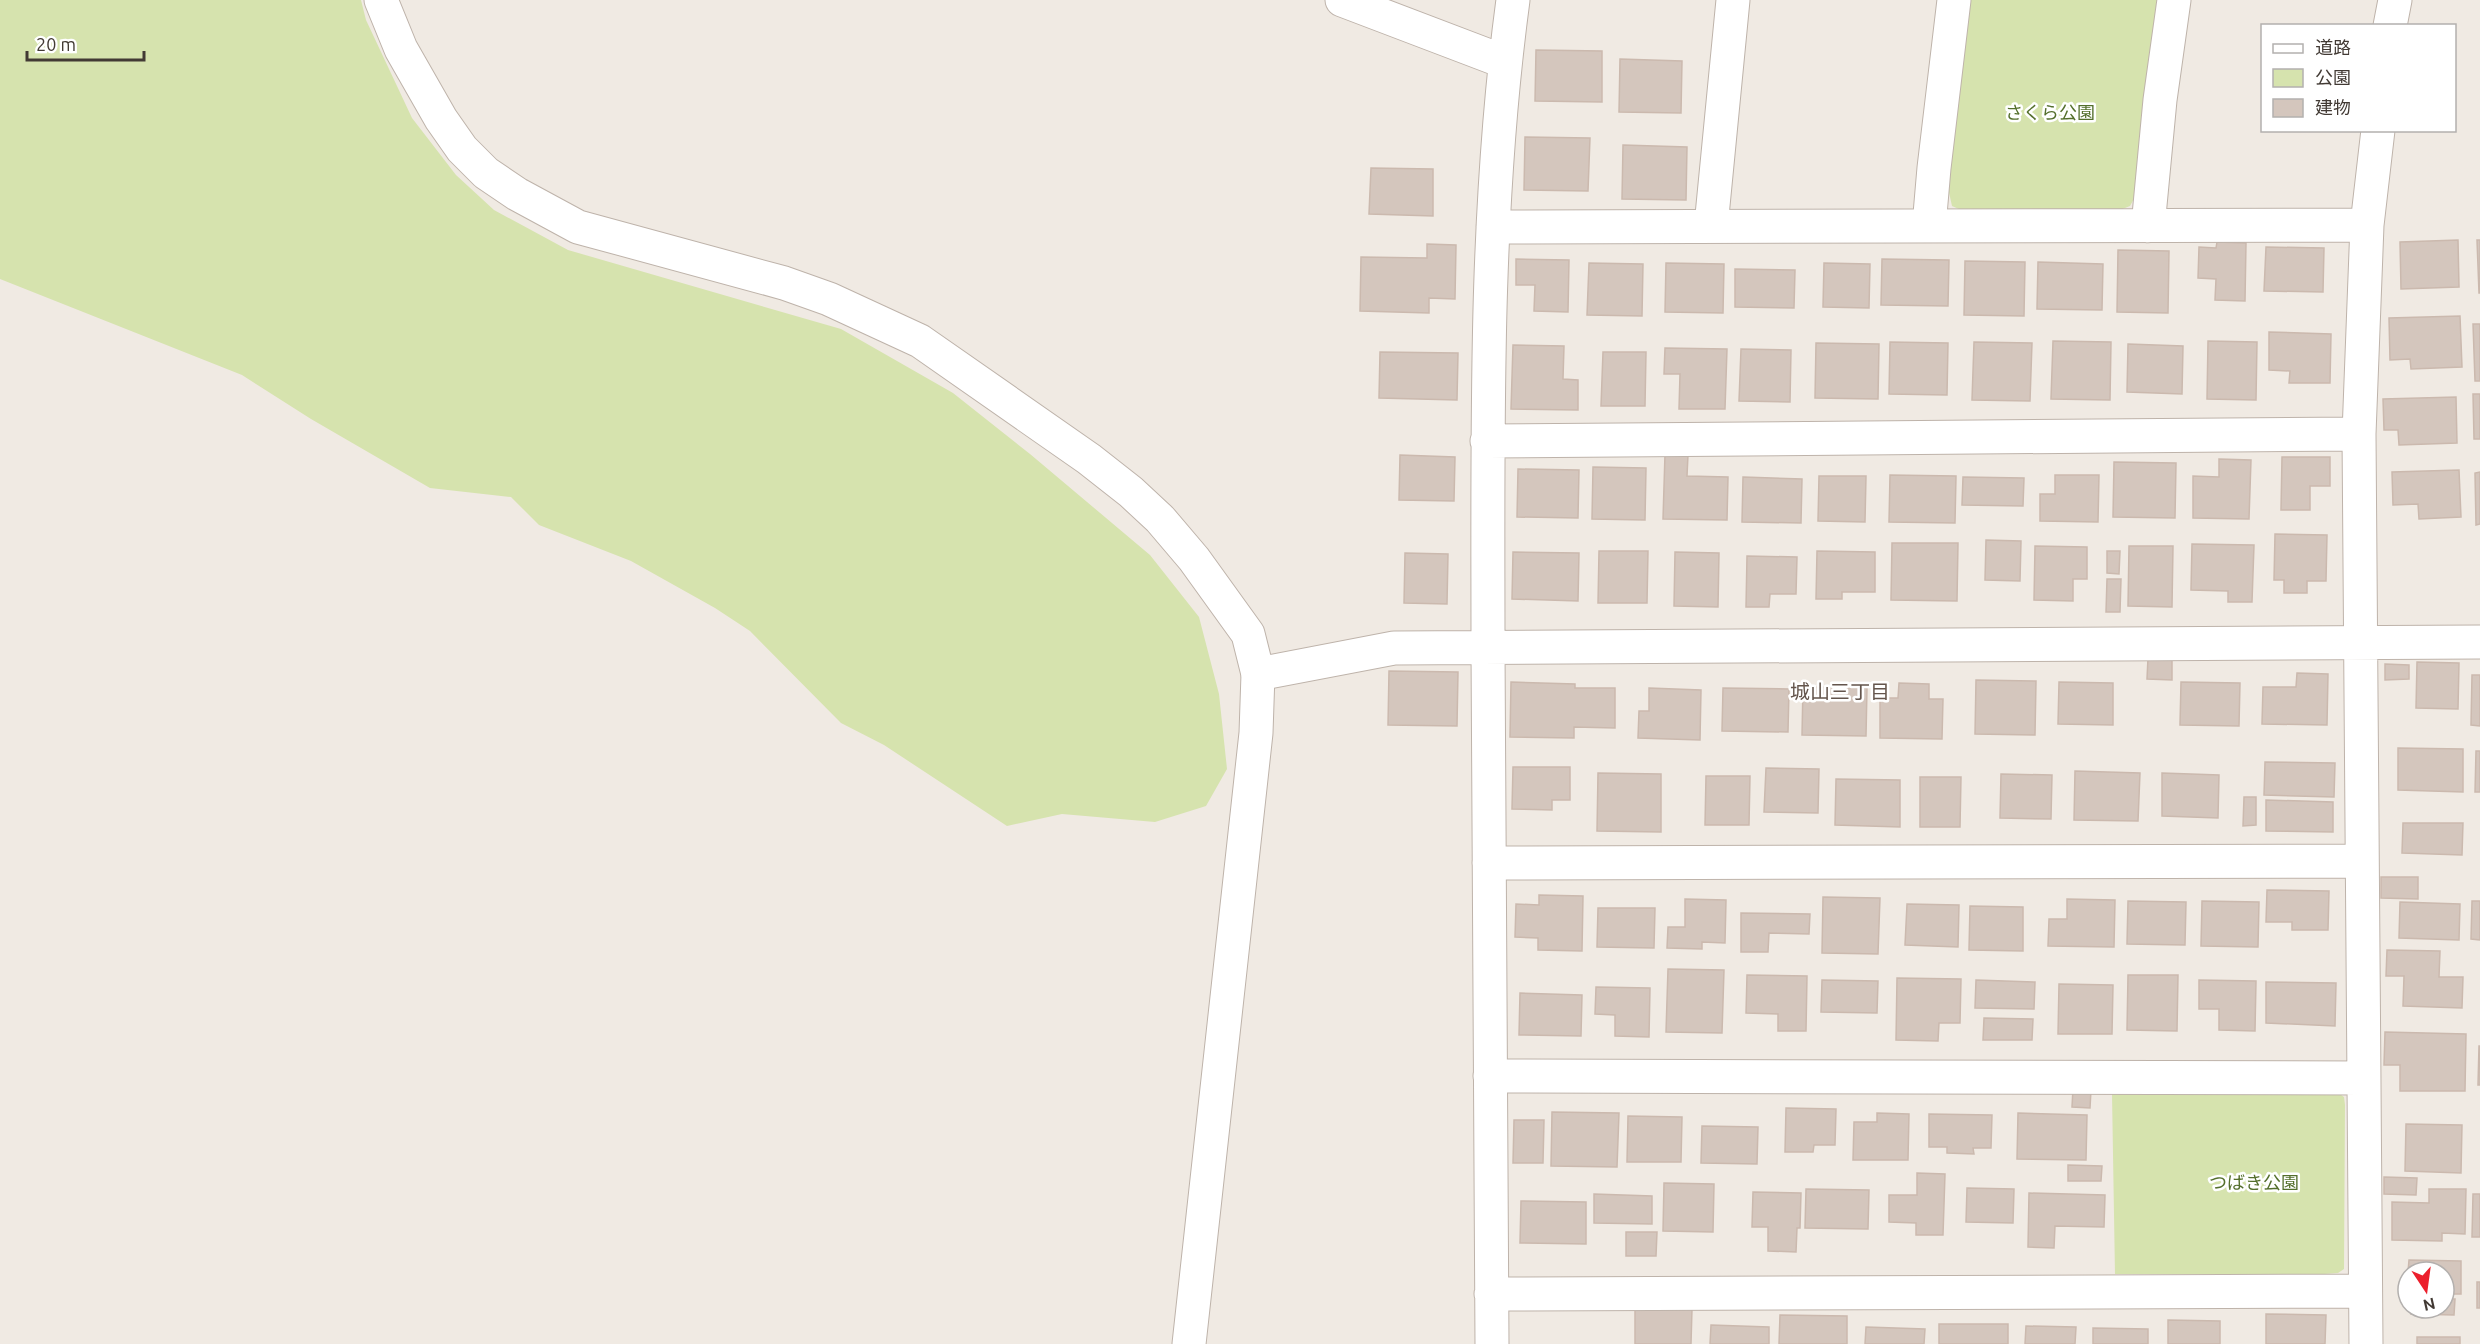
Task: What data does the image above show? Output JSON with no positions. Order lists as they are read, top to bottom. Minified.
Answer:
{"districts":["城山三丁目"],"parks":["さくら公園","つばき公園"],"legend":["道路","公園","建物"],"scale_bar":"20 m","north":"bottom"}
